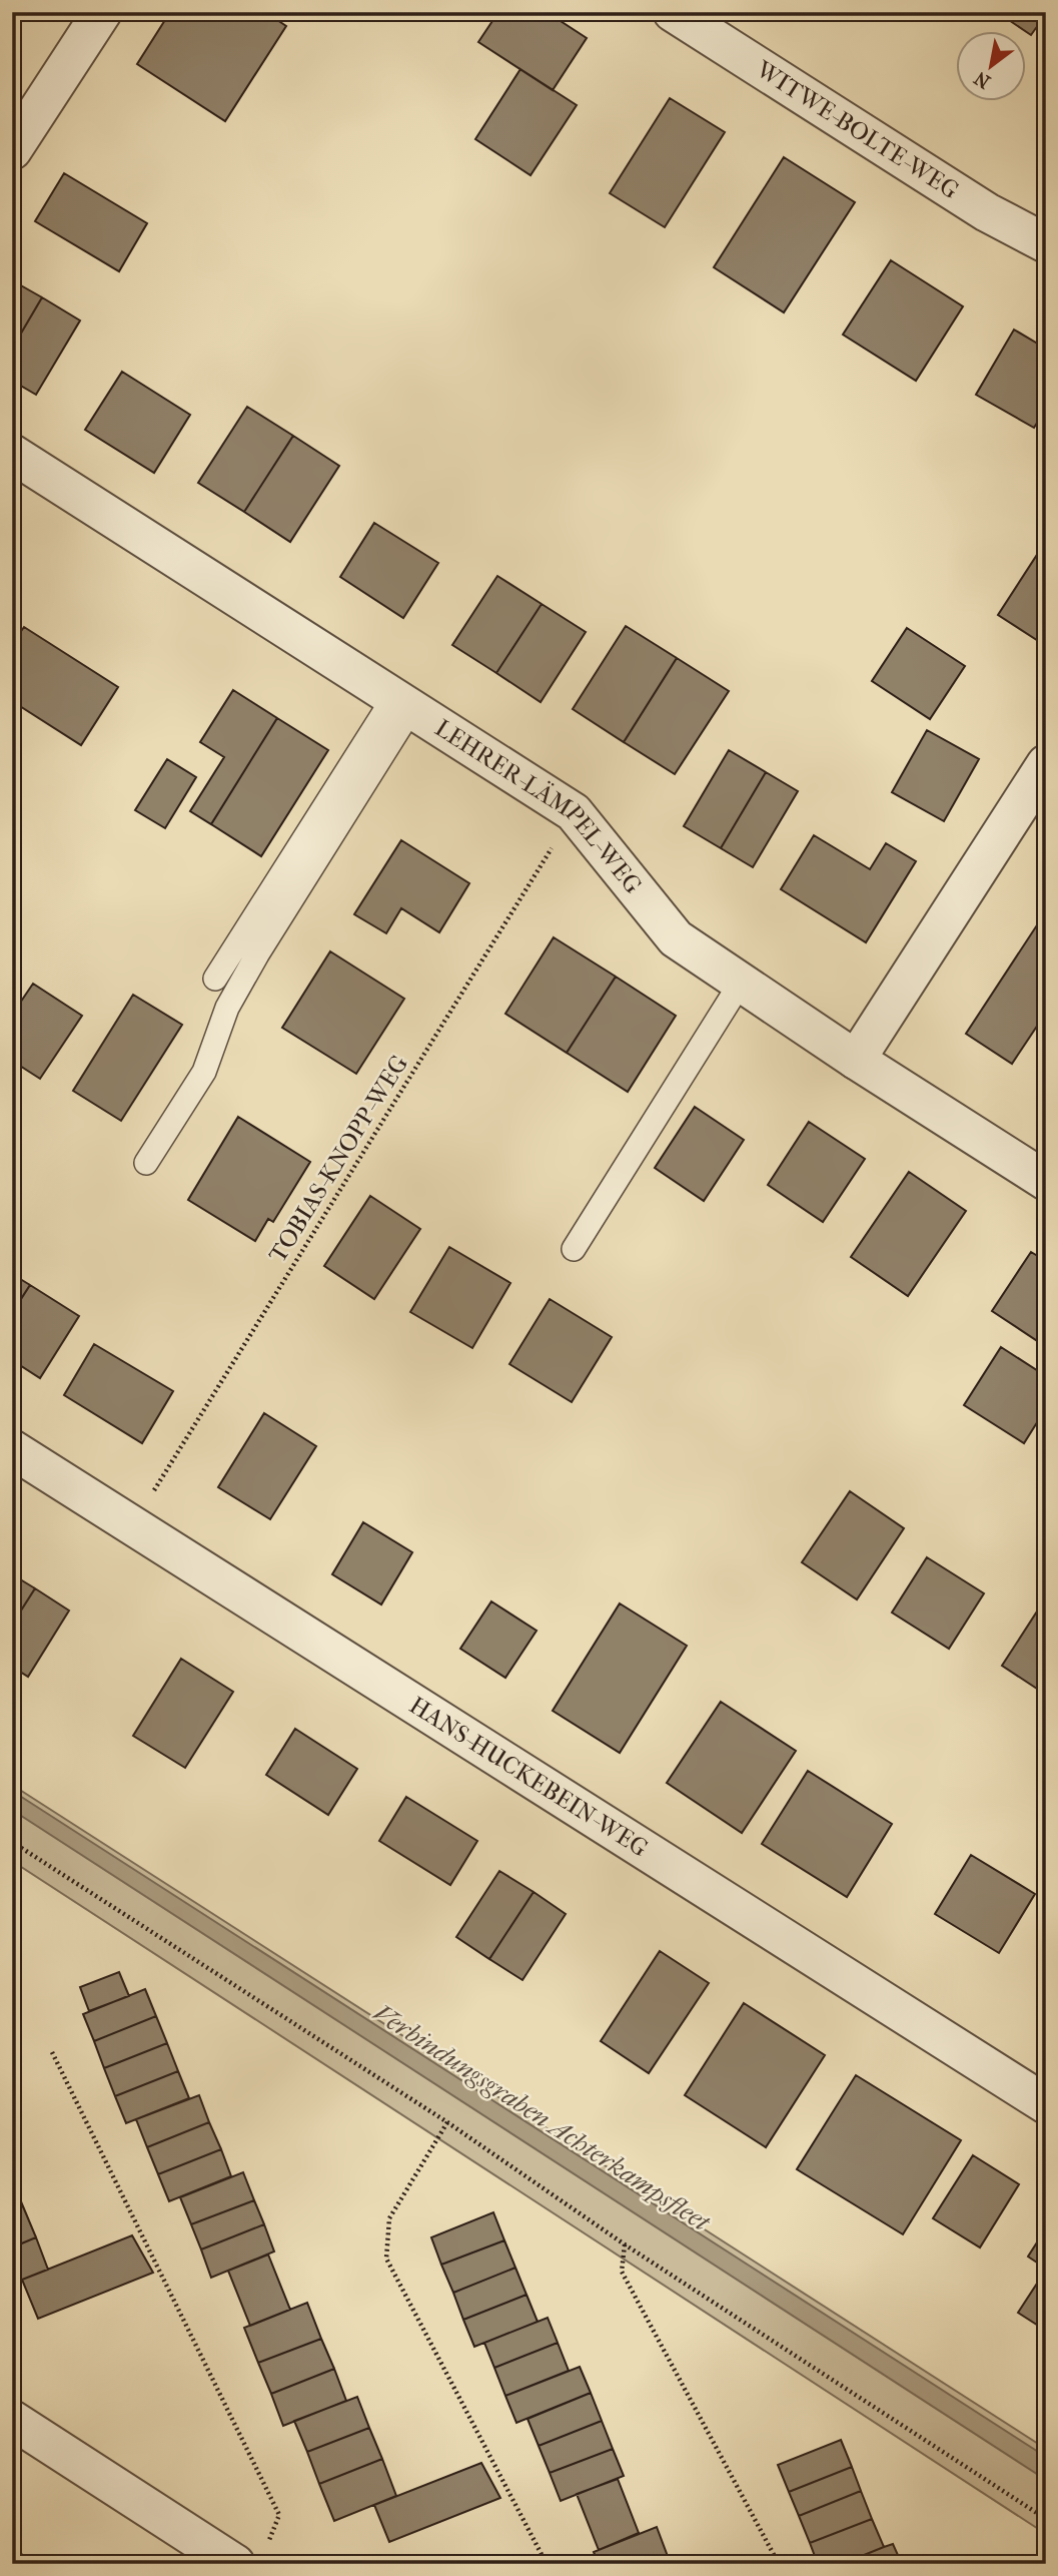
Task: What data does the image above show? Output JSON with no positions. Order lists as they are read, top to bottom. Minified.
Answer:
{"streets":{"street":["WITWE-BOLTE-WEG","LEHRER-LÄMPEL-WEG","HANS-HUCKEBEIN-WEG"],"path":["TOBIAS-KNOPP-WEG"]},"crossings":[["LEHRER-LÄMPEL-WEG","TOBIAS-KNOPP-WEG"],["TOBIAS-KNOPP-WEG","HANS-HUCKEBEIN-WEG"]],"water":["Verbindungsgraben Achterkampsfleet"],"north":"bottom left"}
